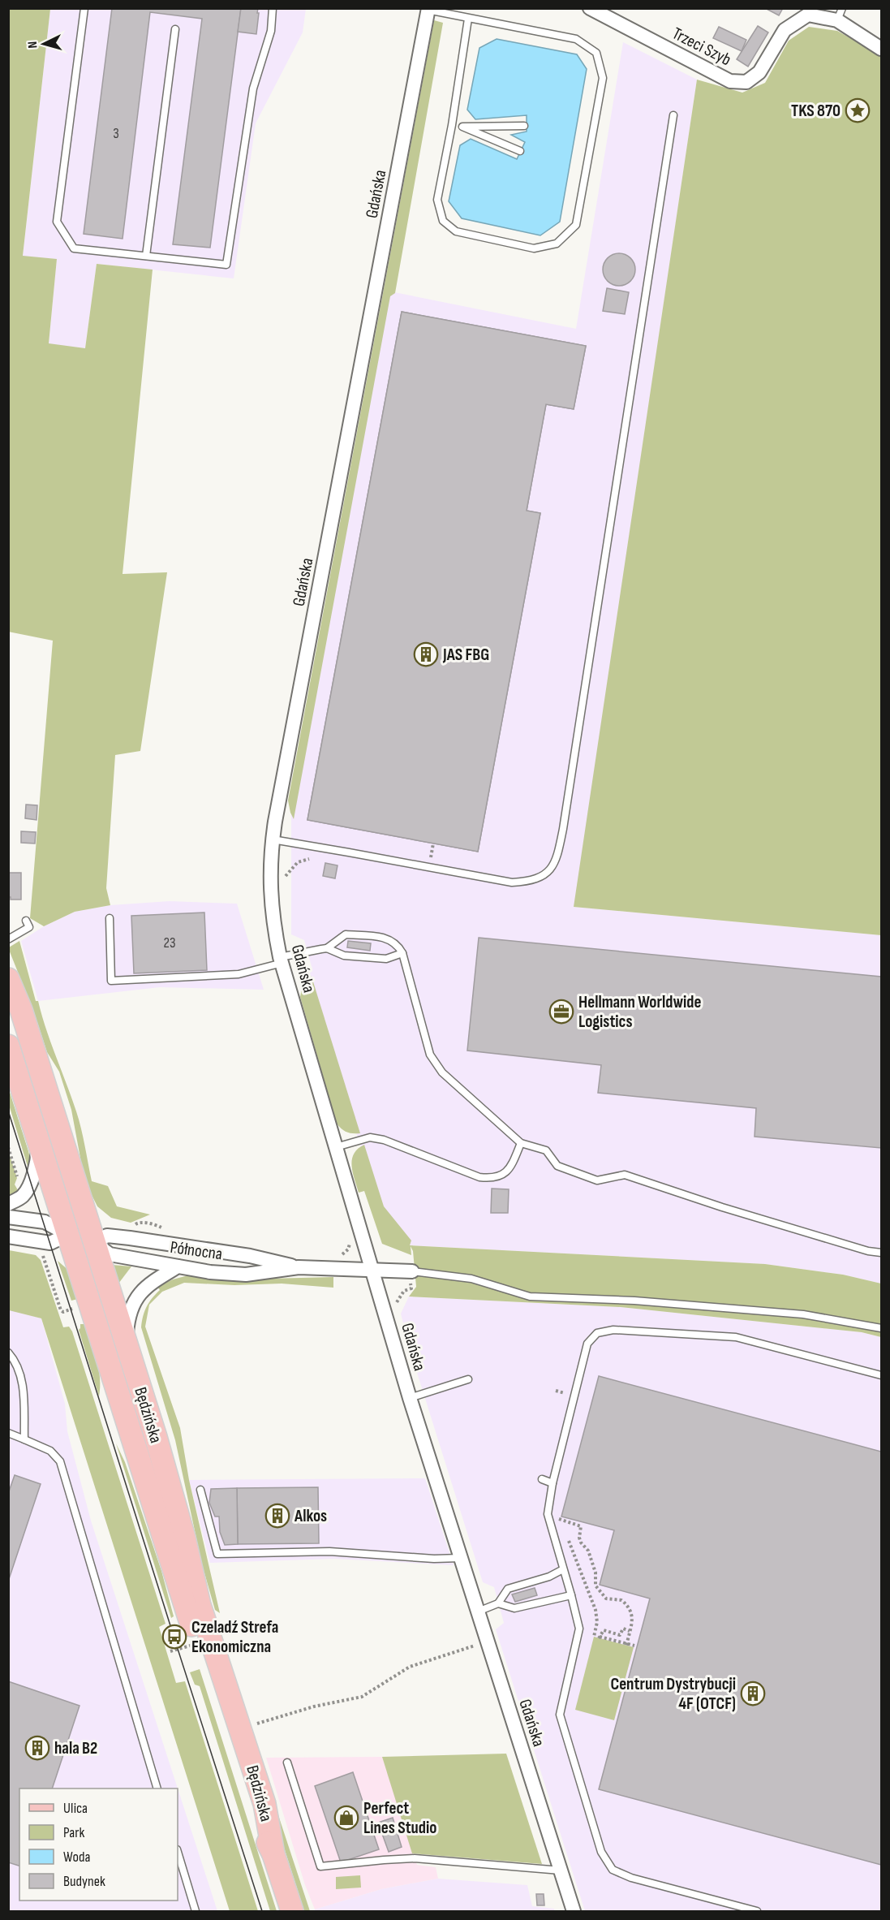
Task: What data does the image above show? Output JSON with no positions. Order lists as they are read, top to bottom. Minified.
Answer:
{"streets":{"main road":["Będzińska"],"street":["Trzeci Szyb","Gdańska","Północna"]},"crossings":[["Gdańska","Północna"],["Północna","Będzińska"]],"places":{"place":["TKS 870"],"building":["JAS FBG","Alkos","Centrum Dystrybucji 4F (OTCF)","hala B2"],"office":["Hellmann Worldwide Logistics"],"bus stop":["Czeladź Strefa Ekonomiczna"],"shop":["Perfect Lines Studio"]},"house_numbers":["3","23"],"legend":["Ulica","Park","Woda","Budynek"],"north":"left"}
